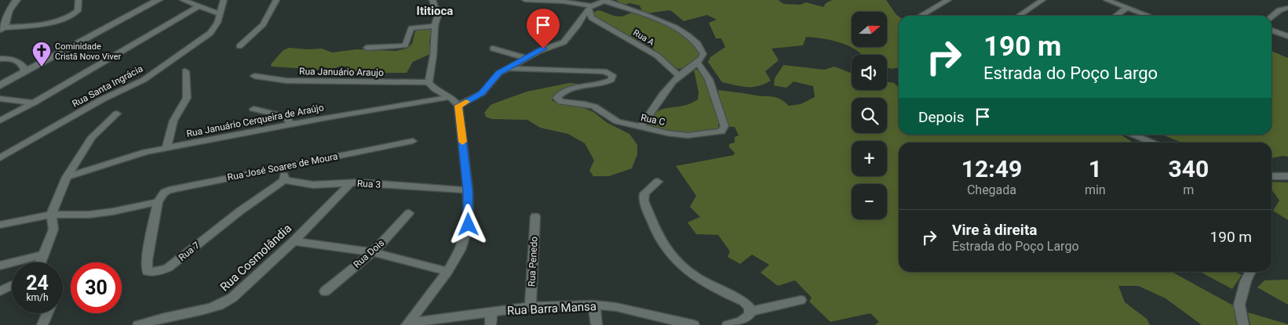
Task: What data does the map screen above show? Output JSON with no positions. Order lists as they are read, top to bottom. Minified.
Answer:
{"streets":{"street":["Rua A","Rua Januário Araujo","Rua Santa Ingrácia","Rua C","Rua Januário Cerqueira de Araújo","Rua José Soares de Moura","Rua 3","Rua 7","Rua Dois","Rua Cosmolândia","Rua Penedo","Rua Barra Mansa"]},"crossings":[["Rua José Soares de Moura","Rua 7"],["Rua 3","Rua 7"],["Rua 3","Rua Cosmolândia"],["Rua Penedo","Rua Barra Mansa"]],"districts":["Ititioca"],"places":{"church":["Cominidade Cristã Novo Viver"]},"north":"right","page":{"map_buttons":["+","−"],"turn":["190 m","Estrada do Poço Largo"],"then":"Depois","eta":["12:49","Chegada","1","min","340","m"],"list":[{"name":"Vire à direita","note":"Estrada do Poço Largo","value":"190 m"}],"speed":"24 km/h","limit":"30"}}
